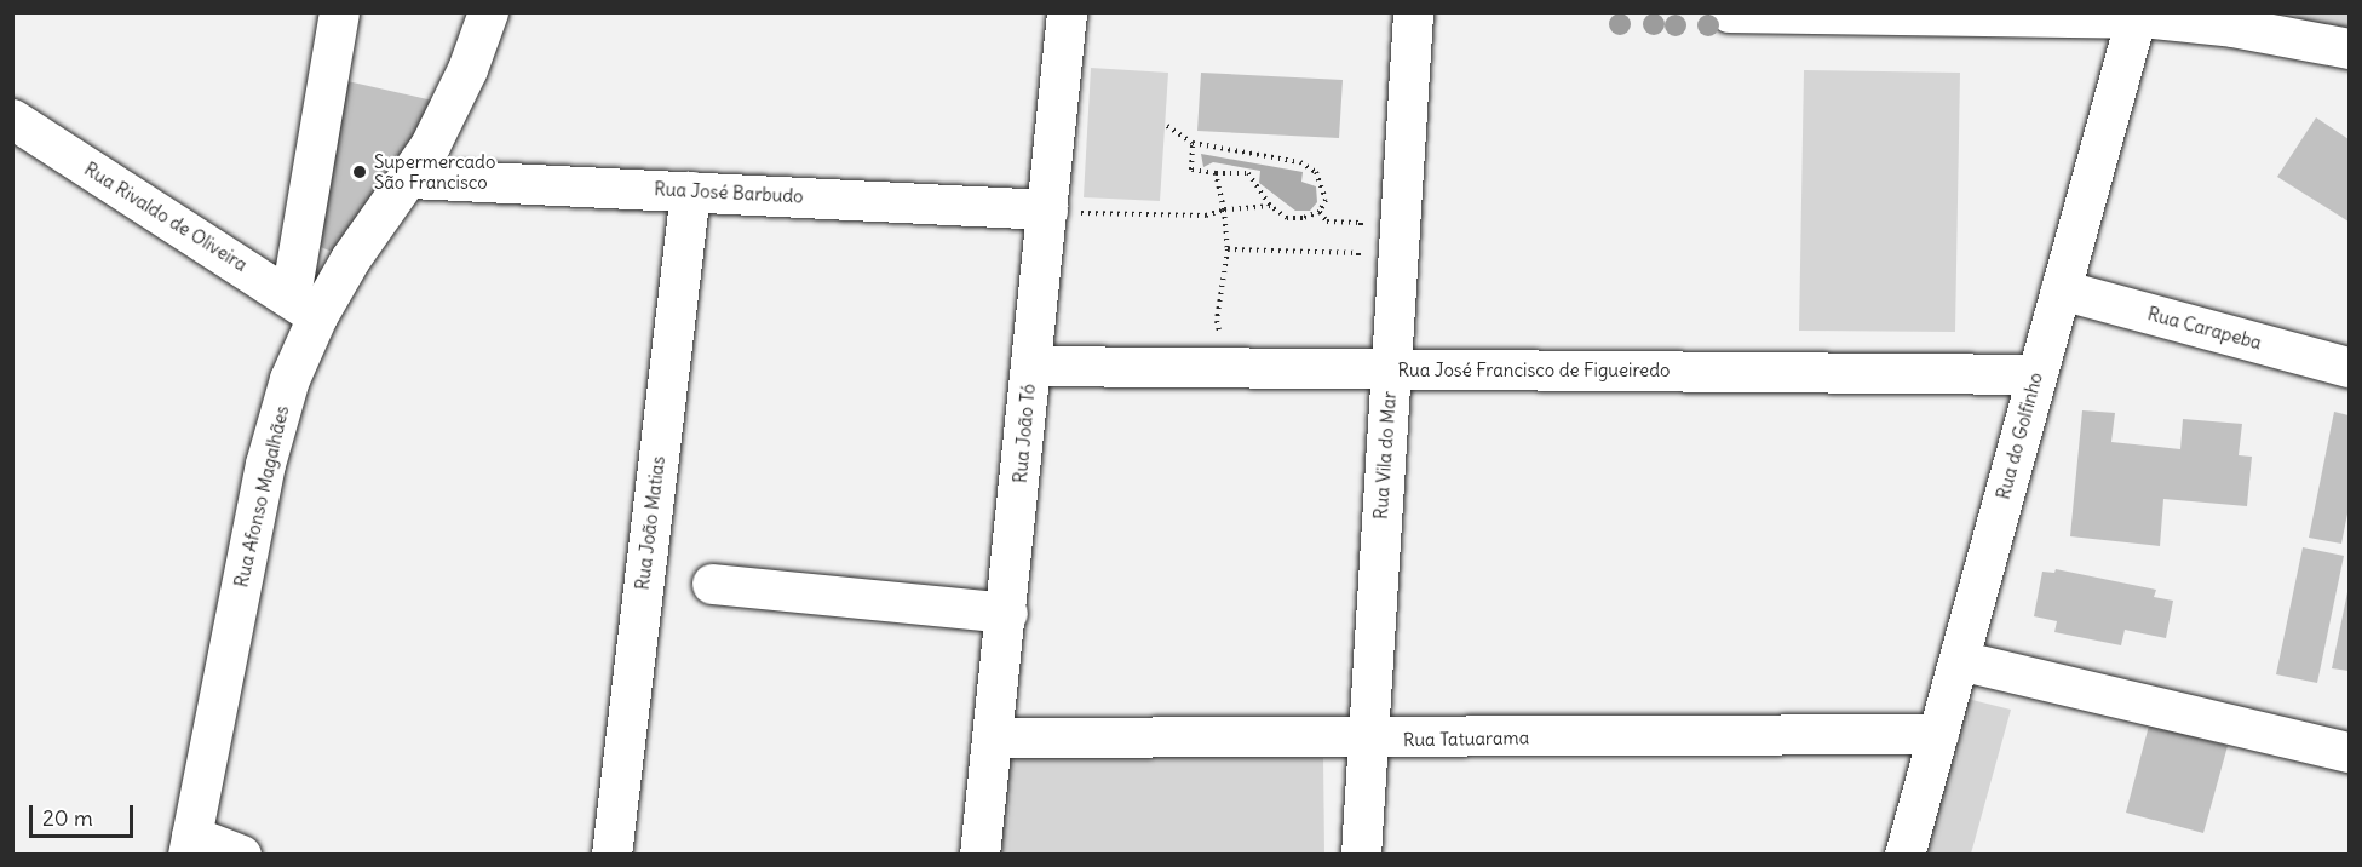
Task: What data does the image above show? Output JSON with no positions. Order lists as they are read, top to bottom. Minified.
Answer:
{"streets":{"street":["Rua José Barbudo","Rua Rivaldo de Oliveira","Rua Carapeba","Rua José Francisco de Figueiredo","Rua João Tó","Rua do Golfinho","Rua Vila do Mar","Rua Afonso Magalhães","Rua João Matias","Rua Tatuarama"]},"crossings":[["Rua José Barbudo","Rua João Tó"],["Rua José Barbudo","Rua Afonso Magalhães"],["Rua José Barbudo","Rua João Matias"],["Rua Rivaldo de Oliveira","Rua Afonso Magalhães"],["Rua Carapeba","Rua do Golfinho"],["Rua José Francisco de Figueiredo","Rua João Tó"],["Rua José Francisco de Figueiredo","Rua do Golfinho"],["Rua José Francisco de Figueiredo","Rua Vila do Mar"],["Rua João Tó","Rua Tatuarama"],["Rua do Golfinho","Rua Tatuarama"],["Rua Vila do Mar","Rua Tatuarama"]],"places":["Supermercado São Francisco"],"scale_bar":"20 m"}
